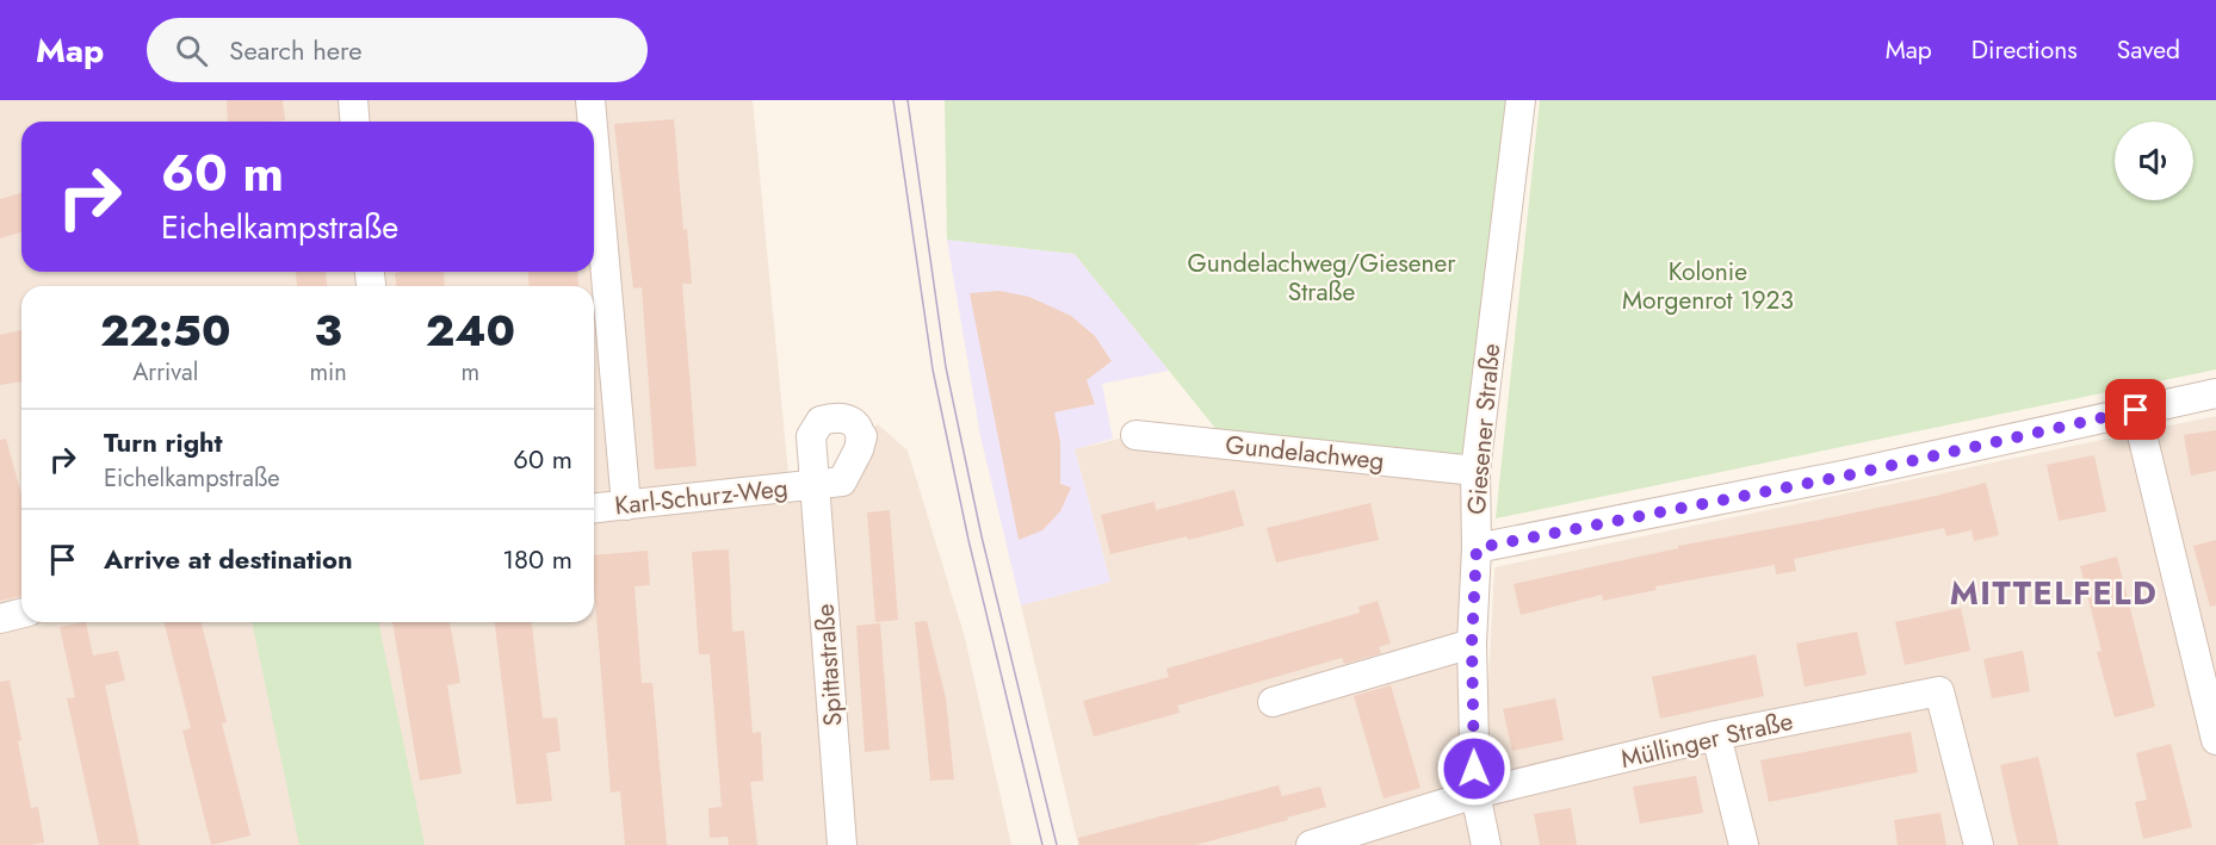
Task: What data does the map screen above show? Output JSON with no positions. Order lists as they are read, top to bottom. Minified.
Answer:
{"streets":{"street":["Giesener Straße","Gundelachweg","Karl-Schurz-Weg","Spittastraße","Müllinger Straße"]},"crossings":[["Giesener Straße","Gundelachweg"],["Giesener Straße","Müllinger Straße"],["Karl-Schurz-Weg","Spittastraße"]],"districts":["MITTELFELD"],"parks":["Gundelachweg/Giesener Straße","Kolonie Morgenrot 1923"],"page":{"header":"Map","search":"Search here","nav":["Map","Directions","Saved"],"turn":["60 m","Eichelkampstraße"],"eta":["22:50","Arrival","3","min","240","m"],"list":[{"name":"Turn right","note":"Eichelkampstraße","value":"60 m"},{"name":"Arrive at destination","value":"180 m"}]}}
